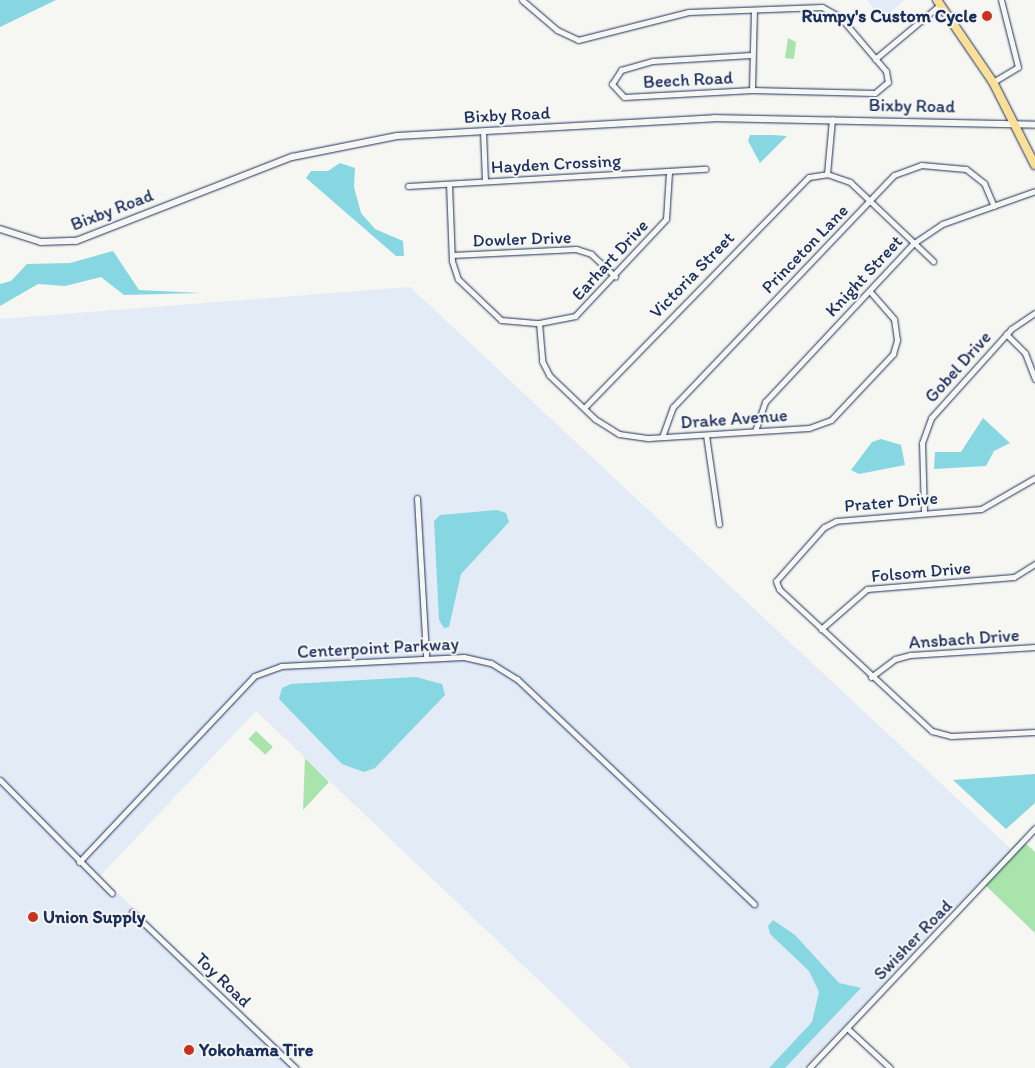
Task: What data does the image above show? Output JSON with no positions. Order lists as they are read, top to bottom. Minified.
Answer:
{"streets":{"street":["Beech Road","Bixby Road","Hayden Crossing","Dowler Drive","Princeton Lane","Earhart Drive","Victoria Street","Knight Street","Gobel Drive","Drake Avenue","Prater Drive","Folsom Drive","Ansbach Drive","Centerpoint Parkway","Swisher Road","Toy Road"]},"crossings":[["Hayden Crossing","Earhart Drive"],["Dowler Drive","Earhart Drive"],["Princeton Lane","Knight Street"],["Princeton Lane","Drake Avenue"],["Earhart Drive","Drake Avenue"],["Victoria Street","Drake Avenue"],["Knight Street","Drake Avenue"],["Gobel Drive","Prater Drive"],["Prater Drive","Folsom Drive"]],"places":["Rumpy's Custom Cycle","Union Supply","Yokohama Tire"]}
